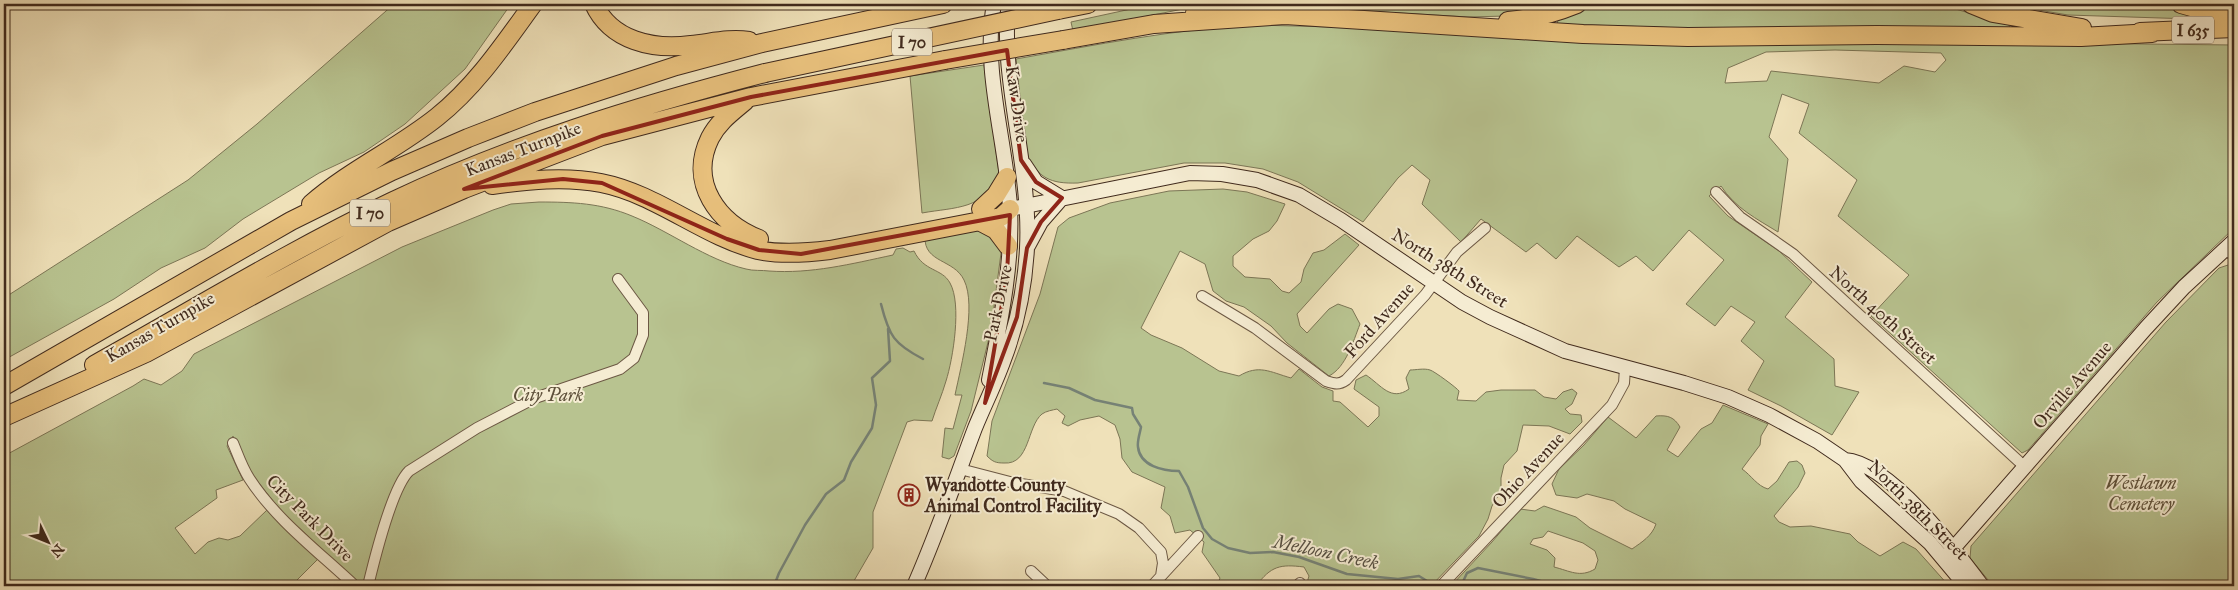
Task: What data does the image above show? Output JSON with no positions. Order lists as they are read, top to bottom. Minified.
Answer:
{"streets":{"highway":["I 635","I 70","Kansas Turnpike"],"main road":["Kaw Drive","North 38th Street","Park Drive","Orville Avenue"],"street":["North 40th Street","Ford Avenue","Ohio Avenue","City Park Drive"]},"crossings":[["Kaw Drive","North 38th Street"],["Kaw Drive","Park Drive"],["North 38th Street","Park Drive"],["North 38th Street","Ford Avenue"],["North 38th Street","Orville Avenue"],["North 38th Street","Ohio Avenue"],["North 40th Street","Orville Avenue"]],"water":["Melloon Creek"],"parks":["City Park","Westlawn Cemetery"],"places":{"building":["Wyandotte County Animal Control Facility"]},"north":"bottom right"}
